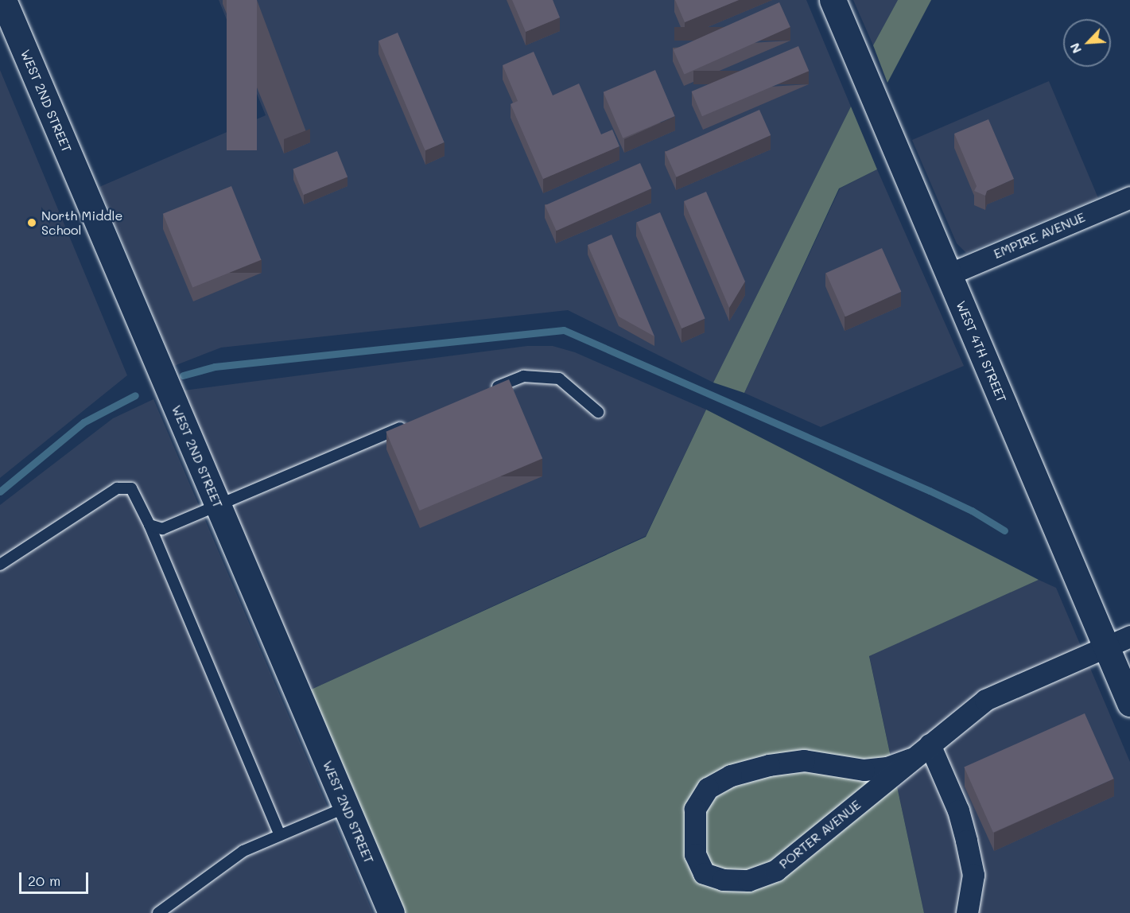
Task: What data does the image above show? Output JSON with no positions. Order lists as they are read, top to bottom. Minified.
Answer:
{"streets":{"street":["WEST 2ND STREET","EMPIRE AVENUE","WEST 4TH STREET","PORTER AVENUE"]},"crossings":[["EMPIRE AVENUE","WEST 4TH STREET"],["WEST 4TH STREET","PORTER AVENUE"]],"places":["North Middle School"],"scale_bar":"20 m","north":"bottom left"}
